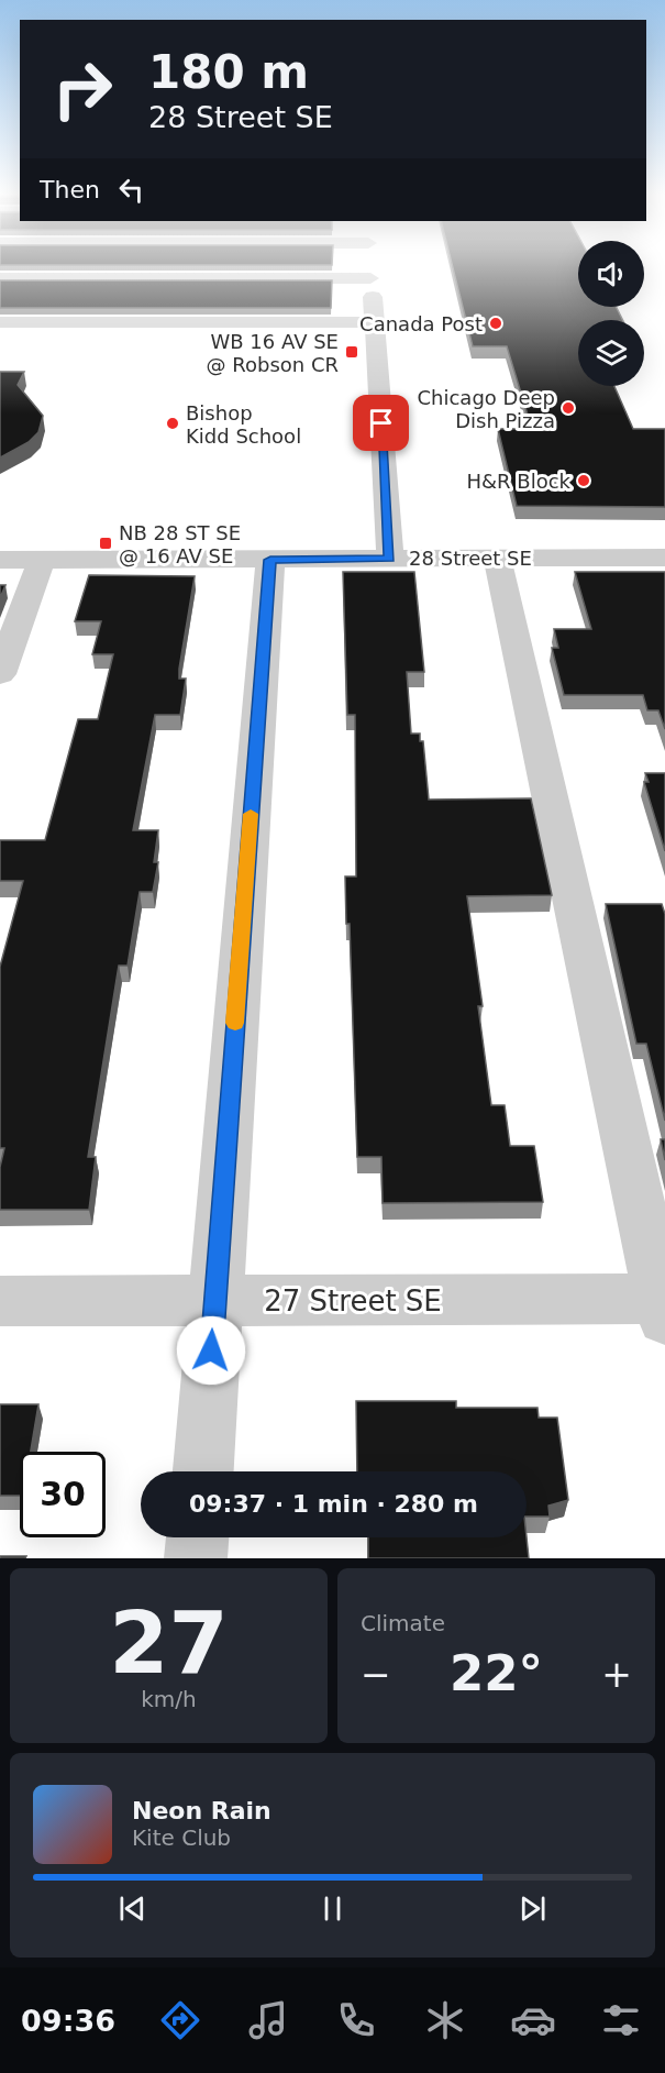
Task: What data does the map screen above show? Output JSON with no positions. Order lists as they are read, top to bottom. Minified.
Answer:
{"streets":{"street":["28 Street SE","27 Street SE"]},"places":{"other":["Canada Post","Chicago Deep Dish Pizza","Bishop Kidd School","H&R Block"],"transit":["WB 16 AV SE @ Robson CR","NB 28 ST SE @ 16 AV SE"]},"page":{"turn":["180 m","28 Street SE"],"then":"Then","limit":"30","trip":"09:37 · 1 min · 280 m","tile":[["27","km/h"],"Climate"],"heat":["−","22°","+"],"song":["Neon Rain","Kite Club"],"tabs":"09:36"}}
